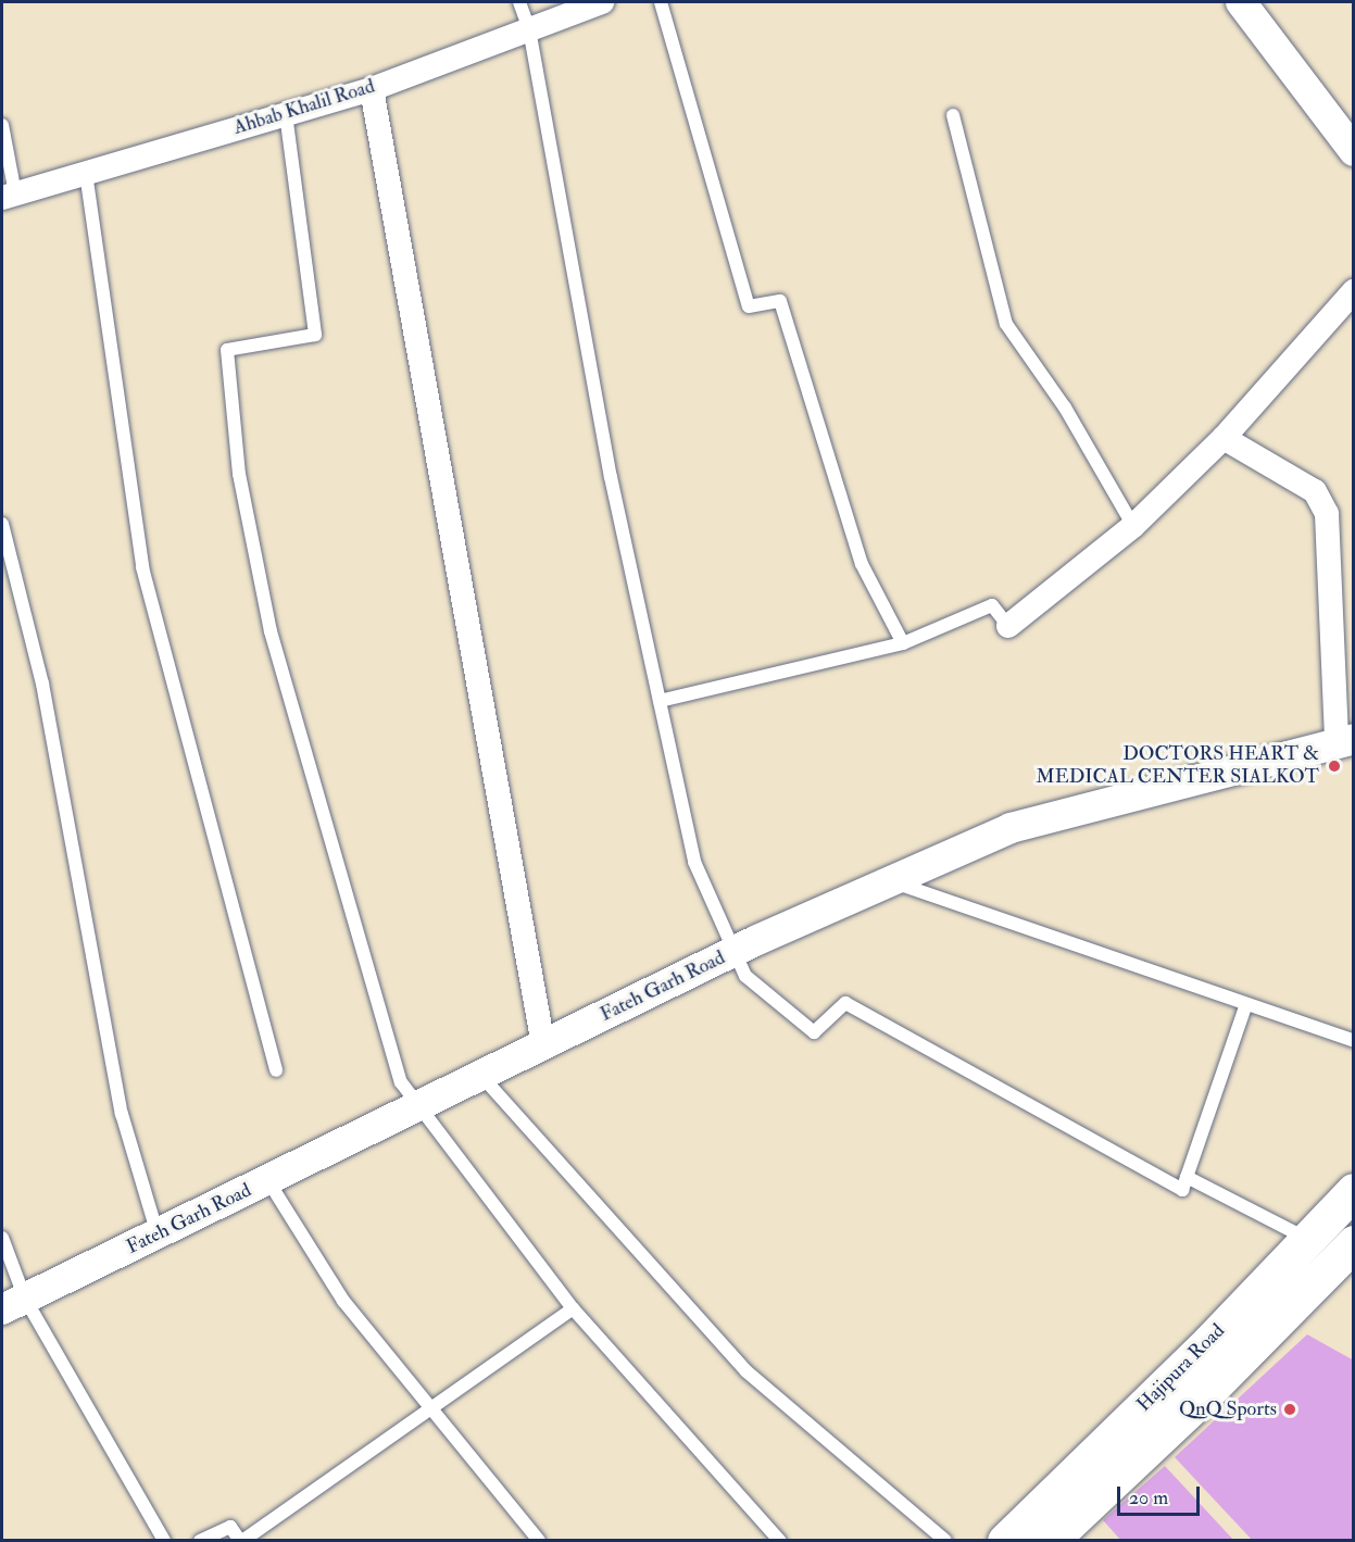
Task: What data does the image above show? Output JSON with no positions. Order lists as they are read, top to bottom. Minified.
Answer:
{"streets":{"main road":["Hajipura Road"],"street":["Ahbab Khalil Road","Fateh Garh Road"]},"places":["DOCTORS HEART & MEDICAL CENTER SIALKOT","QnQ Sports"],"scale_bar":"20 m"}
